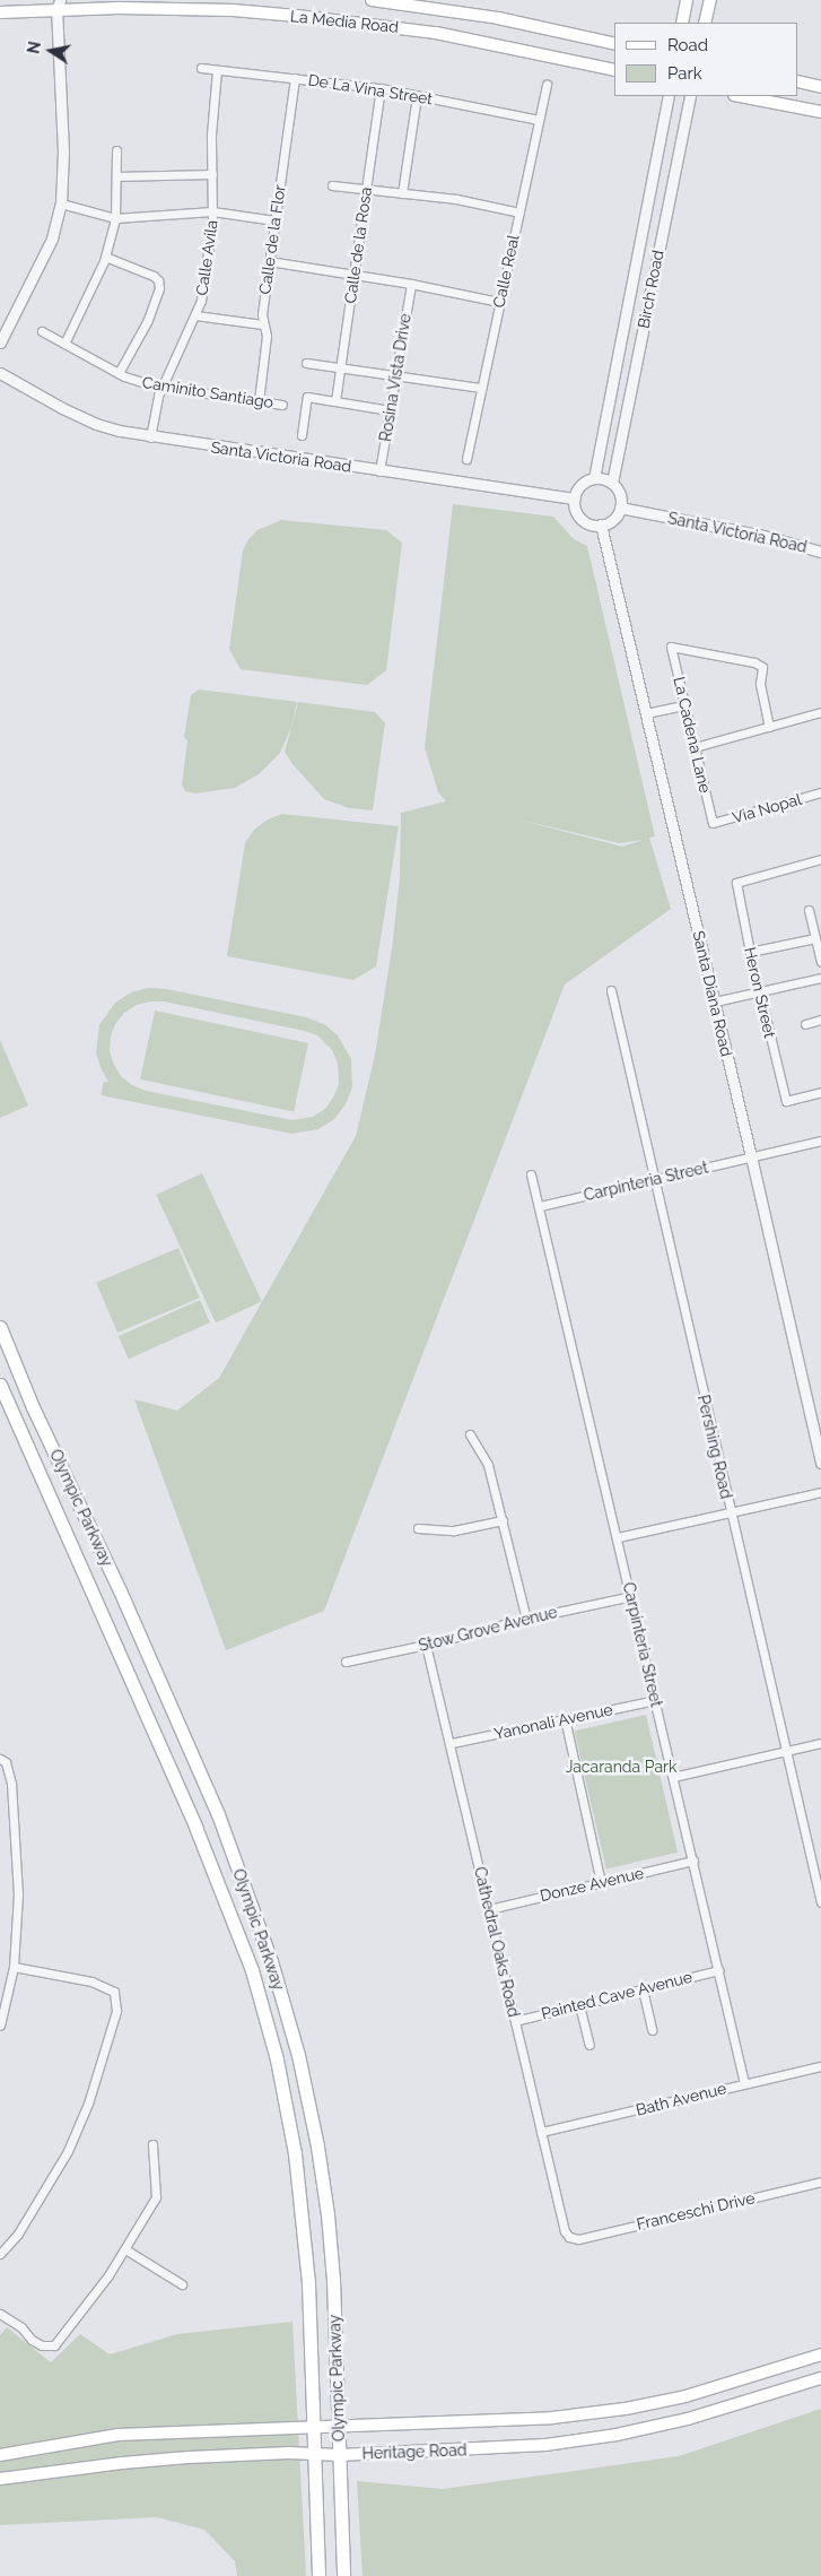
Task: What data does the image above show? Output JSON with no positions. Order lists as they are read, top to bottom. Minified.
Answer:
{"streets":{"main road":["La Media Road","Olympic Parkway","Heritage Road"],"street":["De La Vina Street","Calle de la Flor","Calle de la Rosa","Calle Avila","Calle Real","Birch Road","Rosina Vista Drive","Caminito Santiago","Santa Victoria Road","La Cadena Lane","Via Nopal","Heron Street","Santa Diana Road","Carpinteria Street","Pershing Road","Stow Grove Avenue","Yanonali Avenue","Donze Avenue","Cathedral Oaks Road","Painted Cave Avenue","Bath Avenue","Franceschi Drive"]},"crossings":[["De La Vina Street","Calle de la Flor"],["De La Vina Street","Calle de la Rosa"],["De La Vina Street","Calle Avila"],["De La Vina Street","Calle Real"],["Calle de la Flor","Caminito Santiago"],["Calle Avila","Caminito Santiago"],["Calle Avila","Santa Victoria Road"],["Birch Road","Santa Victoria Road"],["Birch Road","Santa Diana Road"],["Rosina Vista Drive","Santa Victoria Road"],["Santa Victoria Road","Santa Diana Road"],["La Cadena Lane","Via Nopal"],["Santa Diana Road","Carpinteria Street"],["Carpinteria Street","Pershing Road"],["Carpinteria Street","Stow Grove Avenue"],["Carpinteria Street","Yanonali Avenue"],["Carpinteria Street","Donze Avenue"],["Carpinteria Street","Painted Cave Avenue"],["Carpinteria Street","Bath Avenue"],["Olympic Parkway","Heritage Road"],["Stow Grove Avenue","Cathedral Oaks Road"],["Yanonali Avenue","Cathedral Oaks Road"],["Donze Avenue","Cathedral Oaks Road"],["Cathedral Oaks Road","Painted Cave Avenue"],["Cathedral Oaks Road","Bath Avenue"],["Cathedral Oaks Road","Franceschi Drive"]],"parks":["Jacaranda Park"],"legend":["Road","Park"],"north":"left"}
